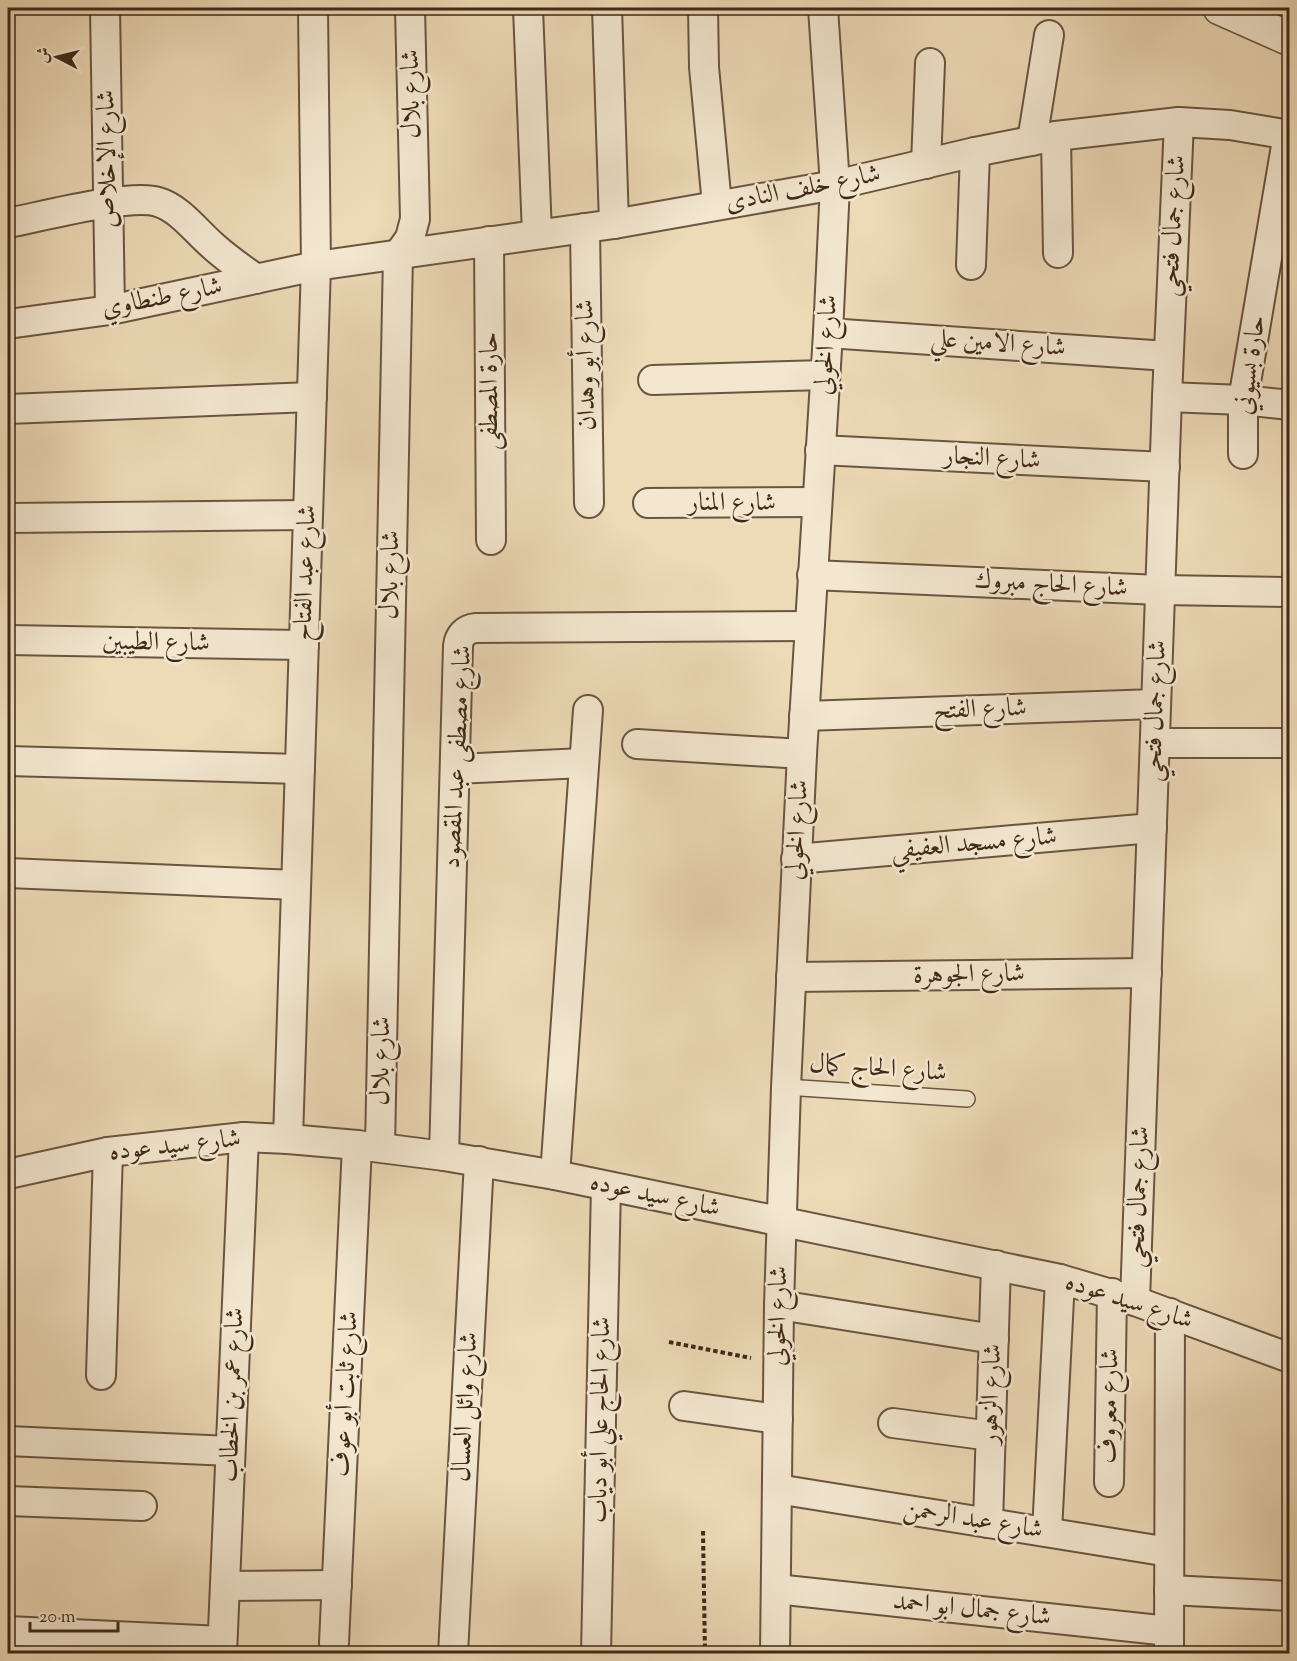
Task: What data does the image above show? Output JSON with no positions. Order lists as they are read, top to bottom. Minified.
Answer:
{"streets":{"street":["شارع بلال","شارع الإخلاص","شارع خلف النادى","شارع جمال فتحي","شارع طنطاوي","شارع الامين علي","شارع الخولي","شارع أبو وهدان","حارة بسيوني","حارة المصطفى","شارع النجار","شارع المنار","شارع عبد الفتاح","شارع الحاج مبروك","شارع الطيبين","شارع الفتح","شارع مصطفى عبد المقصود","شارع مسجد العفيفي","شارع الجوهرة","شارع سيد عوده","شارع ثابت أبو عوف","شارع الزهور","شارع عمر بن الخطاب","شارع معروف","شارع وائل العسال","شارع الحاج علي أبو دياب","شارع عبد الرحمن","شارع جمال ابو احمد"],"lane":["شارع الحاج كمال"]},"crossings":[["شارع بلال","شارع خلف النادى"],["شارع بلال","شارع سيد عوده"],["شارع بلال","شارع ثابت أبو عوف"],["شارع الإخلاص","شارع طنطاوي"],["شارع خلف النادى","شارع جمال فتحي"],["شارع خلف النادى","شارع طنطاوي"],["شارع خلف النادى","شارع الخولي"],["شارع خلف النادى","شارع أبو وهدان"],["شارع خلف النادى","حارة بسيوني"],["شارع خلف النادى","حارة المصطفى"],["شارع خلف النادى","شارع عبد الفتاح"],["شارع جمال فتحي","شارع الامين علي"],["شارع جمال فتحي","شارع النجار"],["شارع جمال فتحي","شارع الحاج مبروك"],["شارع جمال فتحي","شارع الفتح"],["شارع جمال فتحي","شارع مسجد العفيفي"],["شارع جمال فتحي","شارع الجوهرة"],["شارع جمال فتحي","شارع سيد عوده"],["شارع جمال فتحي","شارع معروف"],["شارع طنطاوي","شارع عبد الفتاح"],["شارع الامين علي","شارع الخولي"],["شارع الخولي","شارع النجار"],["شارع الخولي","شارع المنار"],["شارع الخولي","شارع الحاج مبروك"],["شارع الخولي","شارع الفتح"],["شارع الخولي","شارع مصطفى عبد المقصود"],["شارع الخولي","شارع مسجد العفيفي"],["شارع الخولي","شارع الجوهرة"],["شارع الخولي","شارع الحاج كمال"],["شارع الخولي","شارع سيد عوده"],["شارع الخولي","شارع عبد الرحمن"],["شارع الخولي","شارع جمال ابو احمد"],["شارع عبد الفتاح","شارع الطيبين"],["شارع عبد الفتاح","شارع سيد عوده"],["شارع مصطفى عبد المقصود","شارع سيد عوده"],["شارع سيد عوده","شارع ثابت أبو عوف"],["شارع سيد عوده","شارع الزهور"],["شارع سيد عوده","شارع عمر بن الخطاب"],["شارع سيد عوده","شارع معروف"],["شارع سيد عوده","شارع وائل العسال"],["شارع سيد عوده","شارع الحاج علي أبو دياب"],["شارع الزهور","شارع عبد الرحمن"]],"scale_bar":"20 m","north":"left"}
